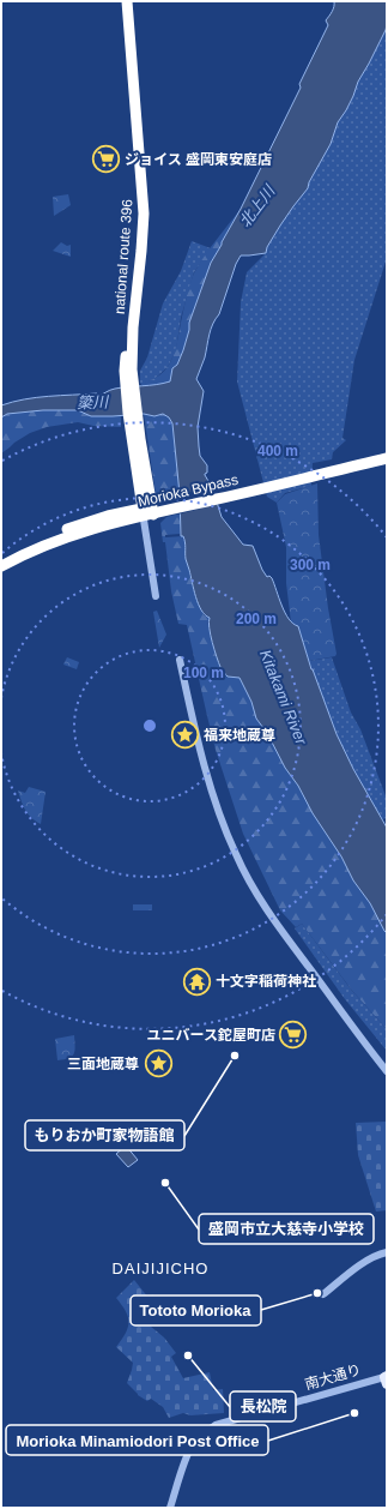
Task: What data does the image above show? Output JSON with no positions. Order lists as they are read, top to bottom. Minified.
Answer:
{"streets":{"highway":["national route 396","Morioka Bypass"],"street":["南大通り"]},"crossings":[["national route 396","Morioka Bypass"]],"districts":["DAIJIJICHO"],"water":["北上川","簗川","Kitakami River"],"places":{"supermarket":["ジョイス 盛岡東安庭店","ユニバース鉈屋町店"],"place":["福来地蔵尊","三面地蔵尊"],"temple":["十文字稲荷神社"],"other":["もりおか町家物語館","盛岡市立大慈寺小学校","Tototo Morioka","長松院","Morioka Minamiodori Post Office"]},"rings":["400 m","300 m","200 m","100 m"]}
